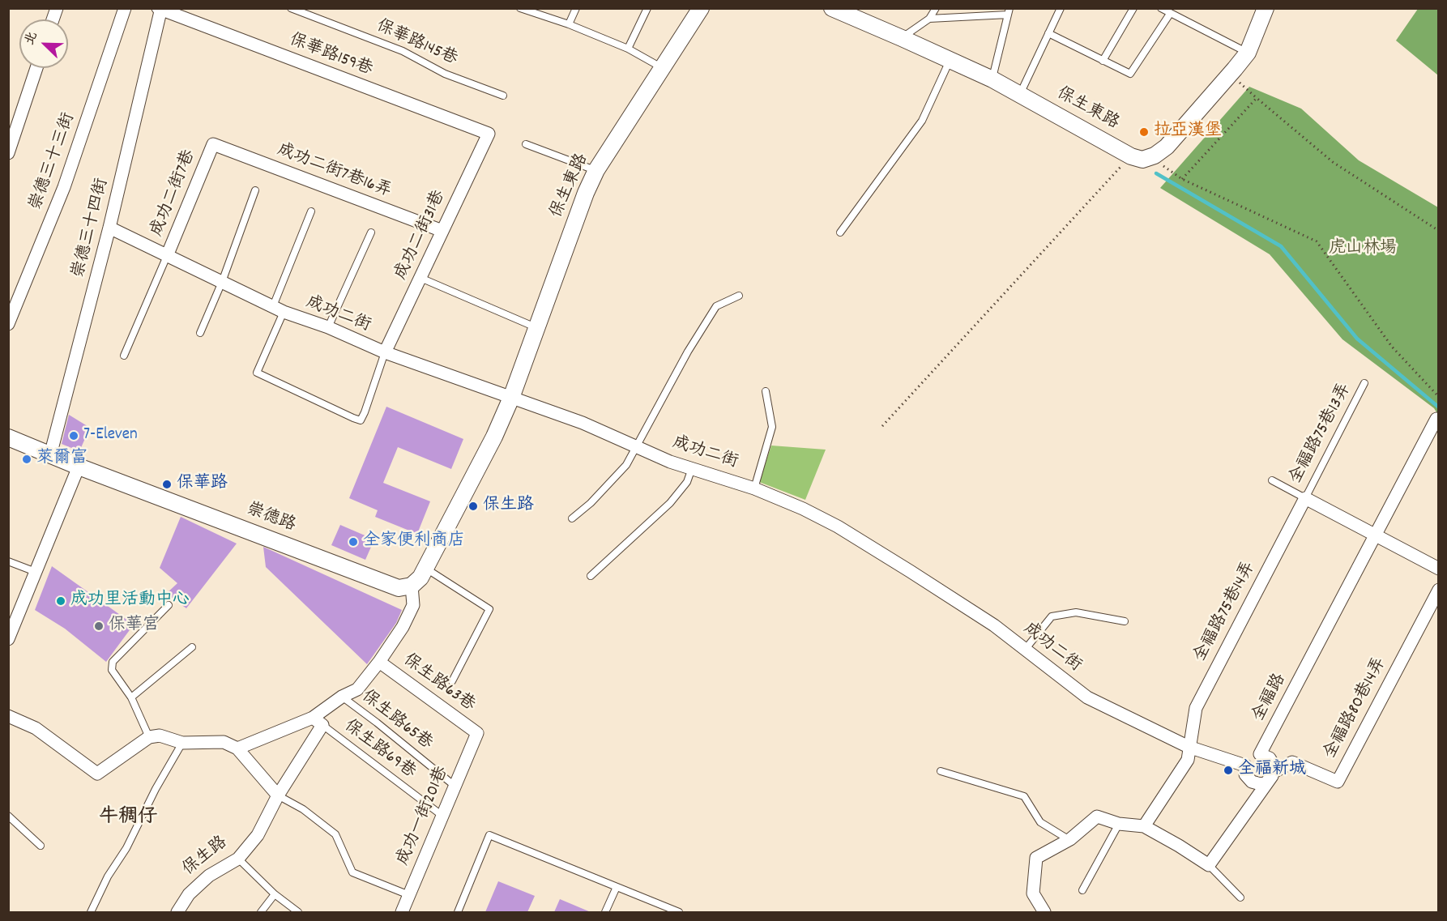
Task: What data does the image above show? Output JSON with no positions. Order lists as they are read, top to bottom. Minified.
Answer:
{"streets":{"street":["保華路159巷","保生東路","崇德三十三街","成功二街7巷16弄","成功二街7巷","崇德三十四街","成功二街31巷","成功二街","崇德路","全福路75巷14弄","保生路63巷","全福路","全福路80巷14弄","成功一街201巷","保生路"],"lane":["保華路145巷","全福路75巷13弄","保生路65巷","保生路69巷"]},"crossings":[["保華路159巷","崇德三十四街"],["保華路159巷","成功二街31巷"],["保生東路","成功二街"],["成功二街7巷16弄","成功二街7巷"],["成功二街7巷16弄","成功二街31巷"],["成功二街7巷","成功二街"],["崇德三十四街","成功二街"],["崇德三十四街","崇德路"],["成功二街31巷","成功二街"],["成功二街","全福路75巷14弄"],["全福路75巷13弄","全福路75巷14弄"],["崇德路","保生路"],["保生路63巷","成功一街201巷"],["保生路63巷","保生路"],["保生路65巷","成功一街201巷"],["保生路65巷","保生路"],["保生路69巷","成功一街201巷"],["保生路69巷","保生路"]],"districts":["牛稠仔"],"parks":["虎山林場"],"places":["拉亞漢堡","7-Eleven","萊爾富","保華路","保生路","全家便利商店","成功里活動中心","保華宮","全福新城"],"north":"top left"}
